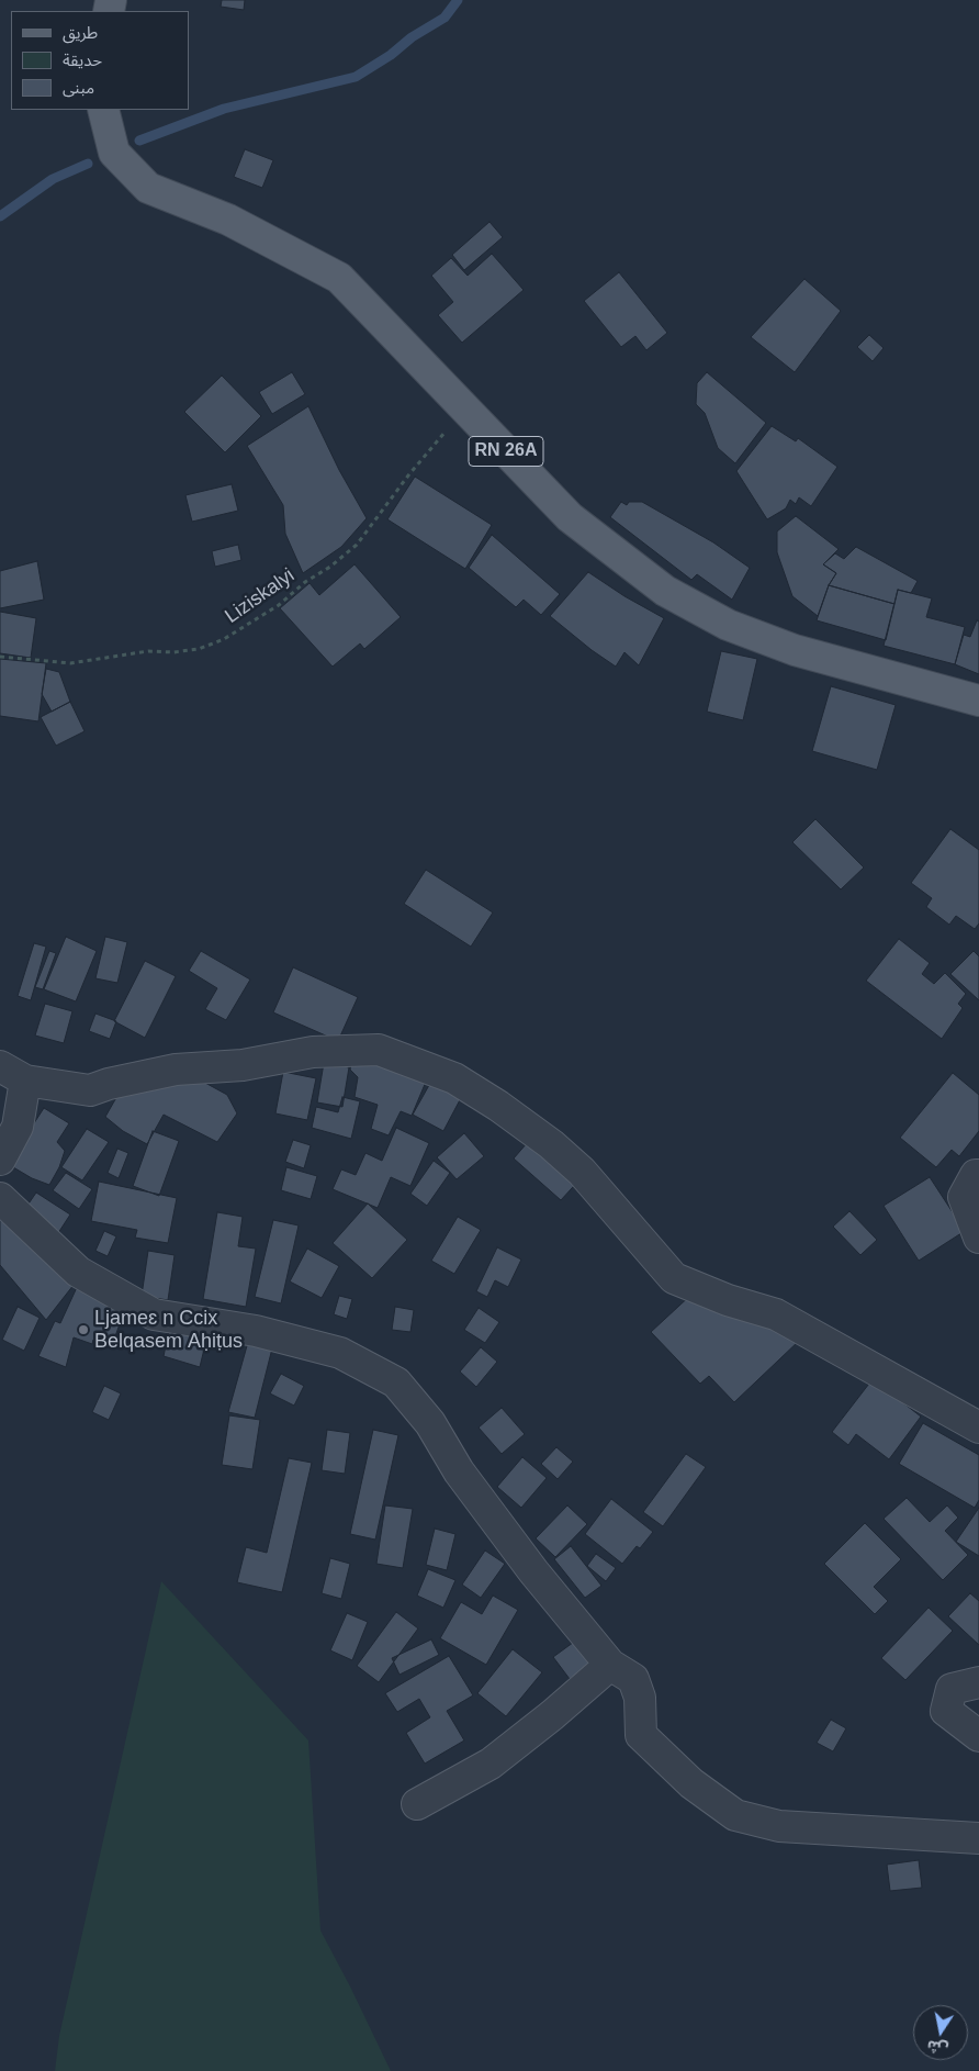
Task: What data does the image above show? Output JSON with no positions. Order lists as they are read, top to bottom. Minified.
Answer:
{"streets":{"main road":["RN 26A"],"path":["Liziskalyi"]},"crossings":[["RN 26A","Liziskalyi"]],"places":["Ljameɛ n Ccix Belqasem Aḥiṭus"],"legend":["طريق","حديقة","مبنى"],"north":"bottom"}
